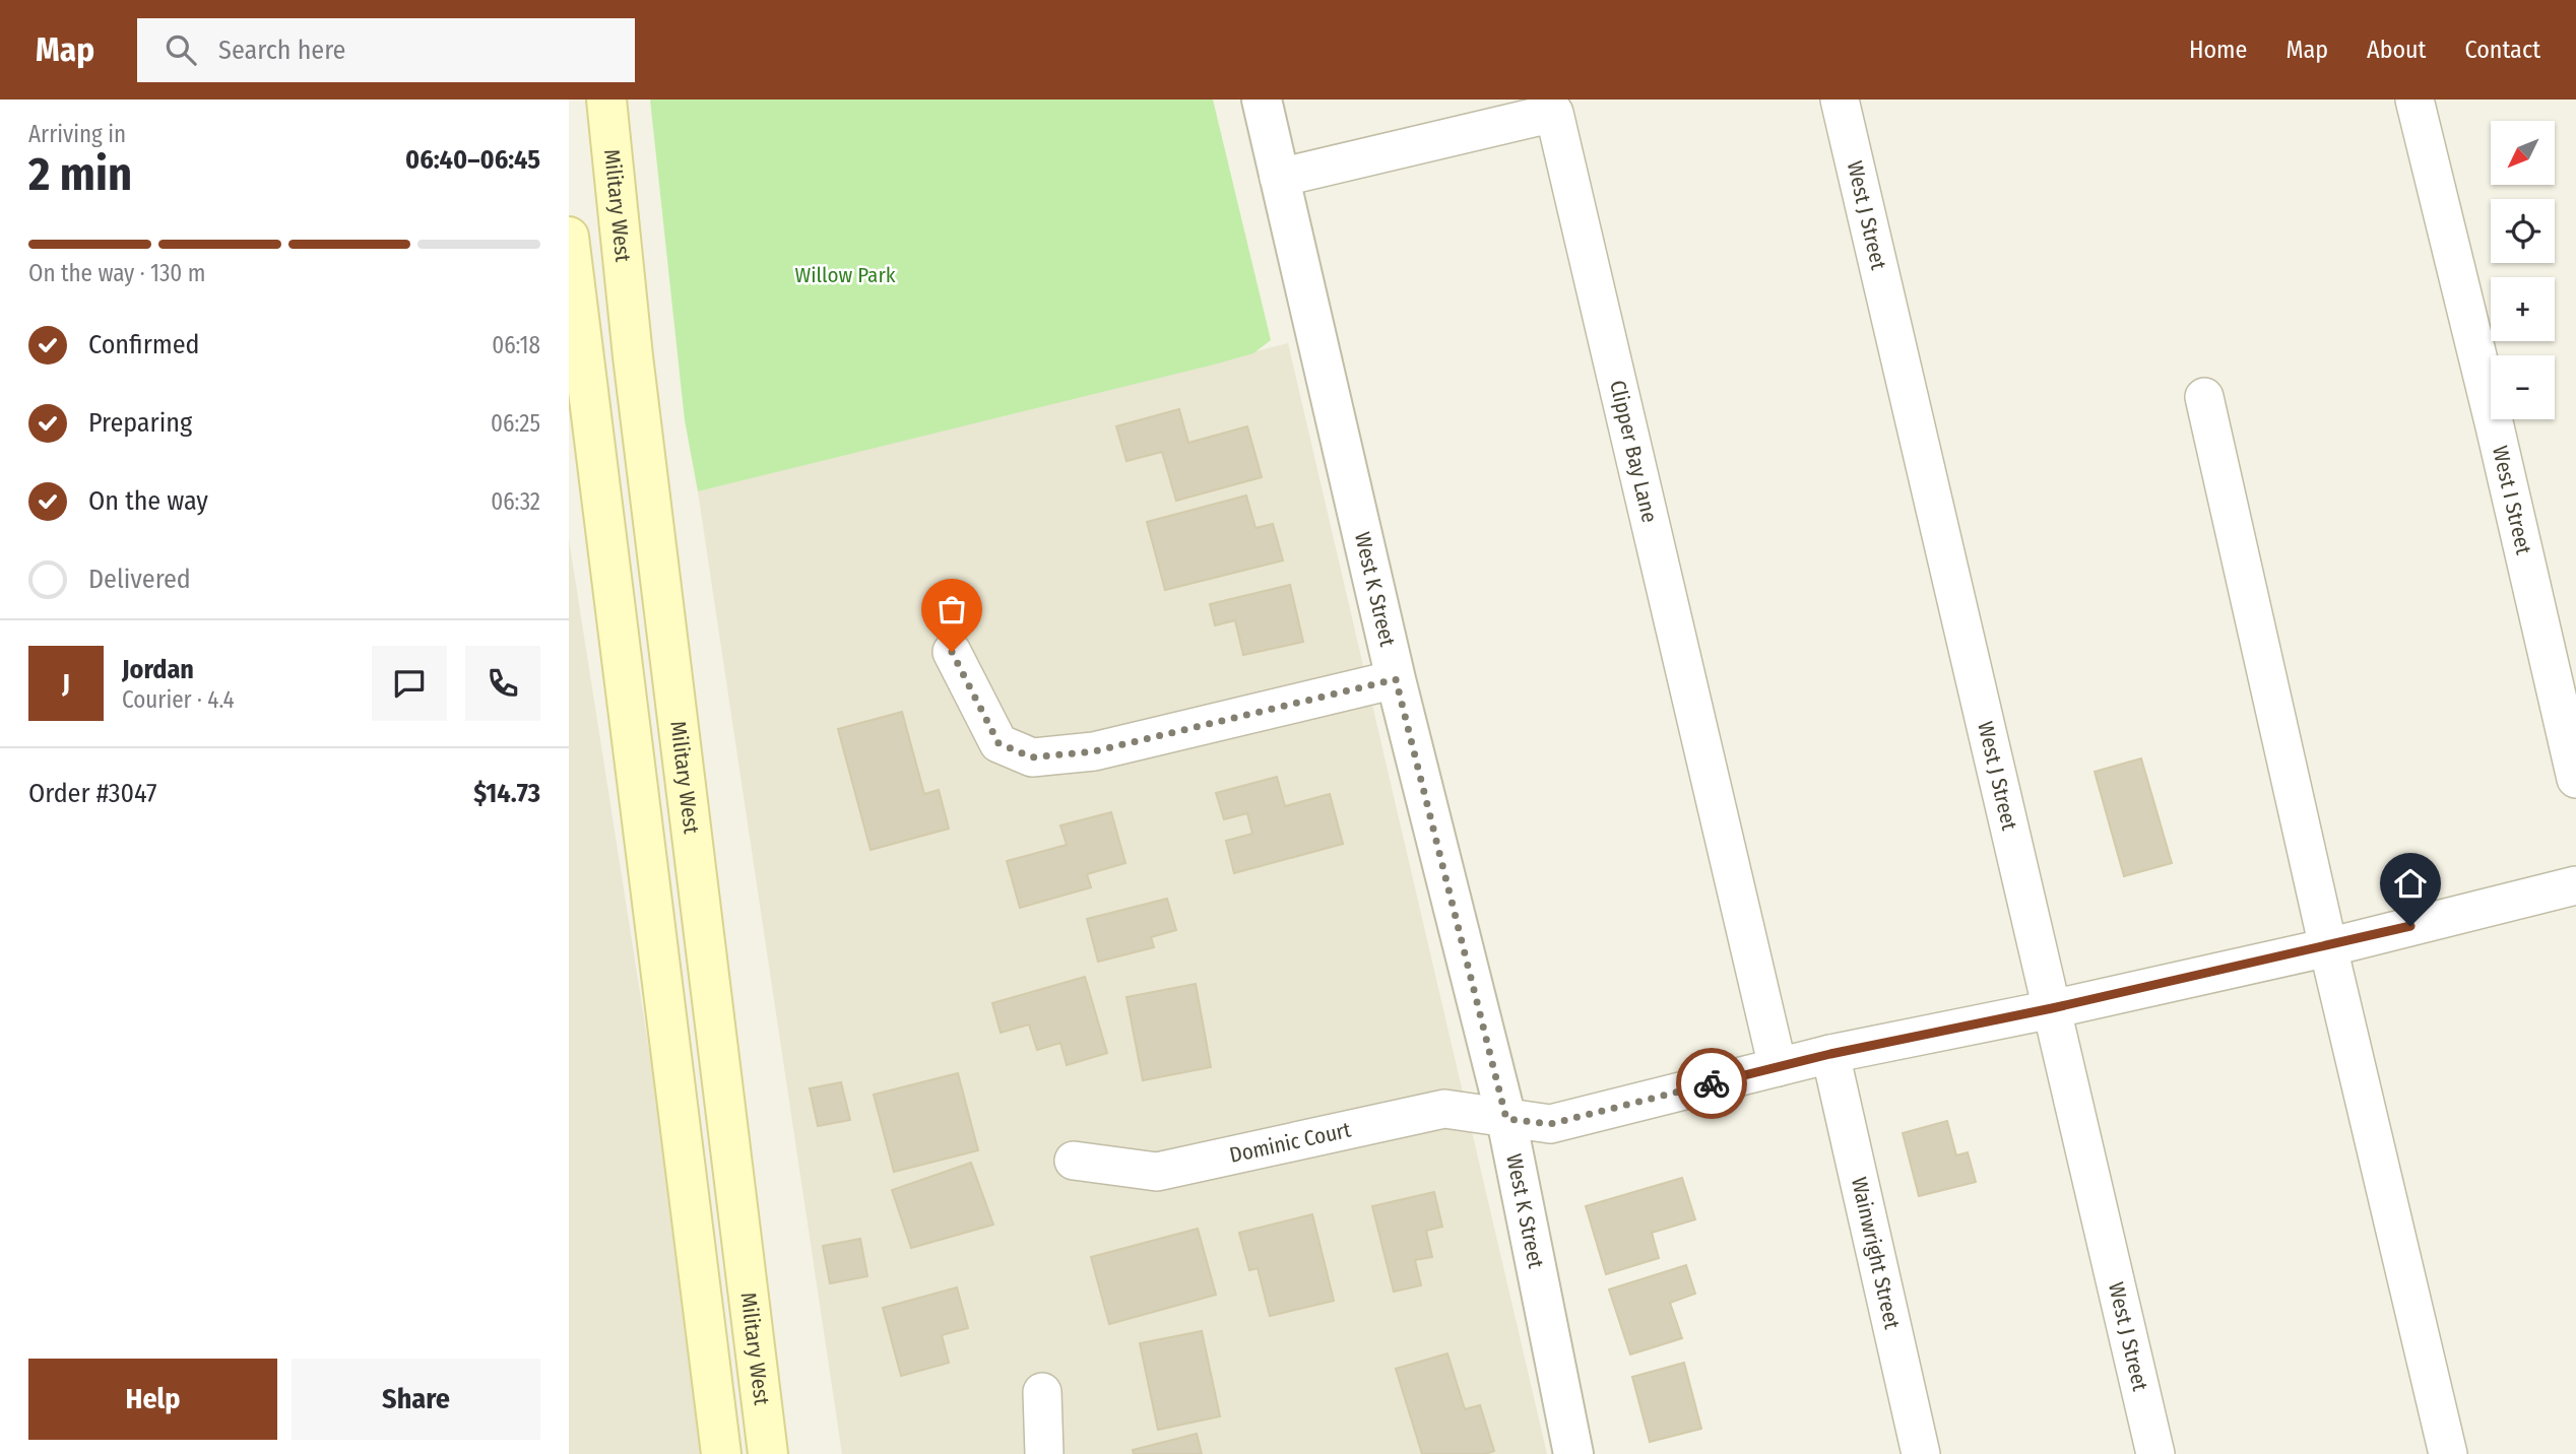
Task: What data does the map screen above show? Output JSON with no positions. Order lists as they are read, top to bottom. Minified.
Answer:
{"streets":{"main road":["Military West"],"street":["West J Street","Clipper Bay Lane","West I Street","West K Street","Dominic Court","Wainwright Street"]},"crossings":[["West J Street","Dominic Court"],["Clipper Bay Lane","West K Street"],["Clipper Bay Lane","Dominic Court"],["West K Street","Dominic Court"],["Dominic Court","Wainwright Street"]],"parks":["Willow Park"],"north":"bottom left","page":{"header":"Map","search":"Search here","nav":["Home","Map","About","Contact"],"heading":["2 min","Arriving in","06:40–06:45"],"panel":["Jordan","Courier · 4.4","Order #3047","$14.73"],"map_buttons":["+","−"],"bar":"On the way · 130 m","list":[["Confirmed","06:18"],["Preparing","06:25"],["On the way","06:32"],"Delivered"],"round":"J","buttons":["Help","Share"]}}
